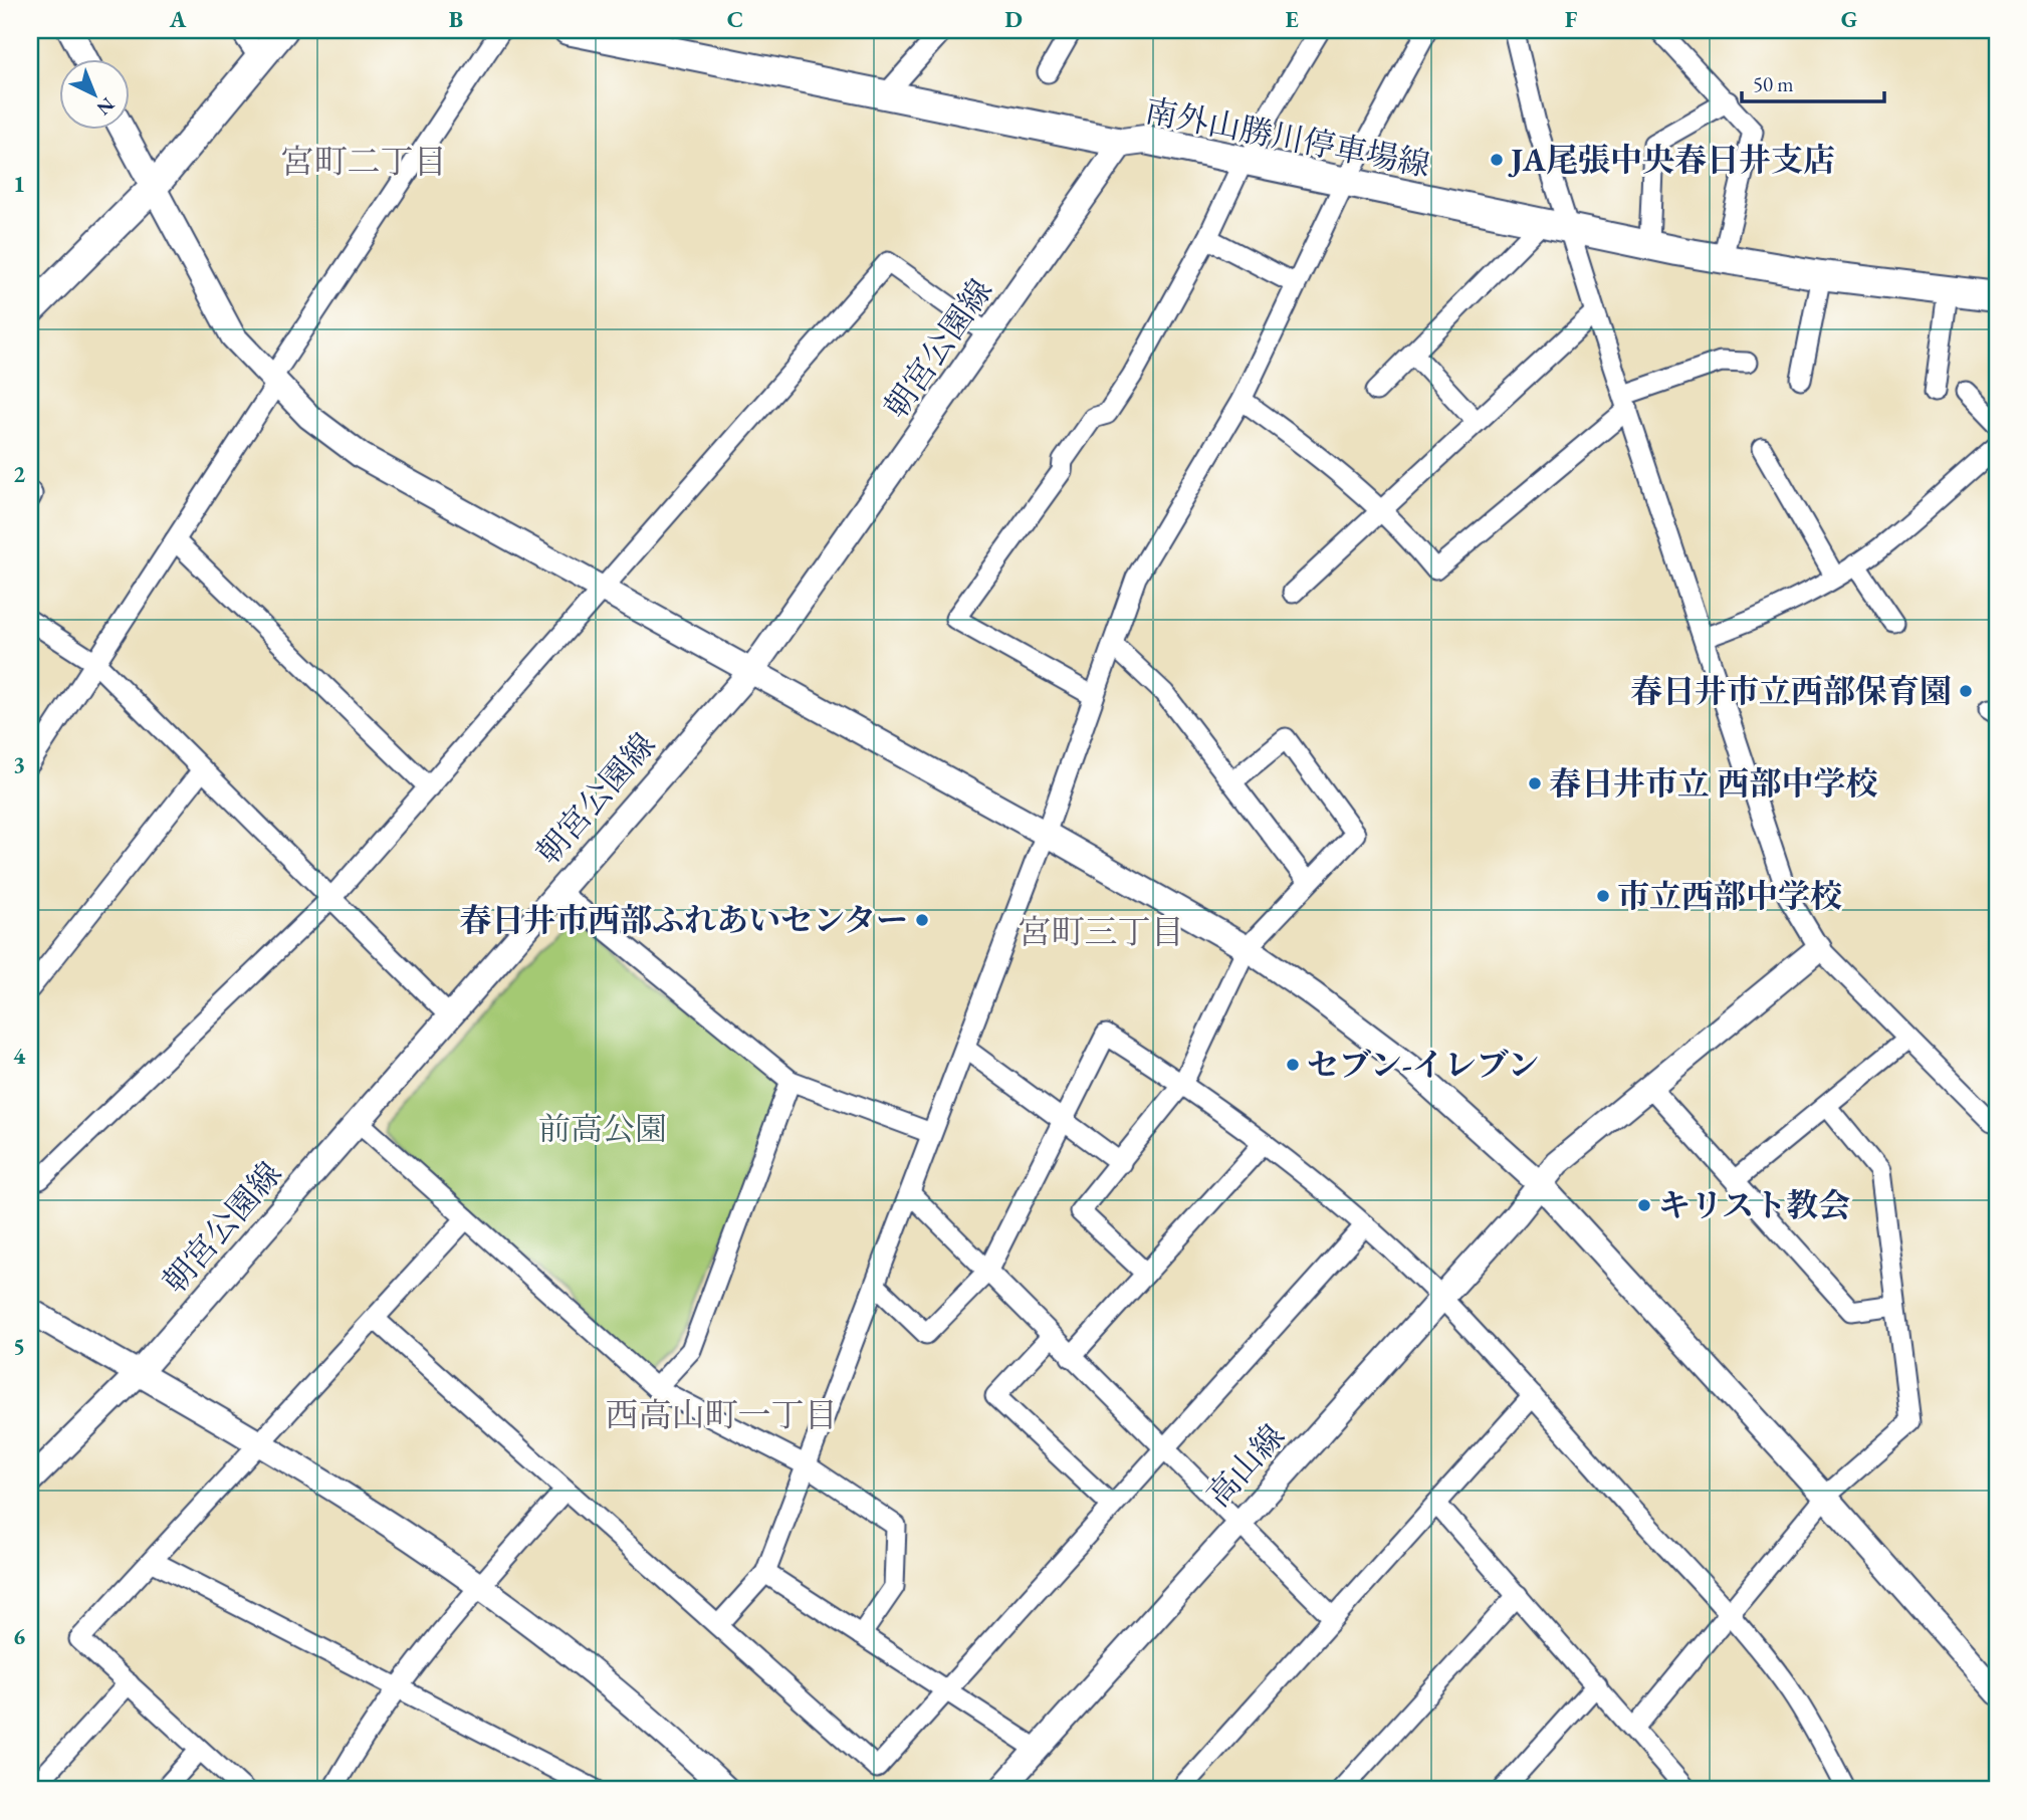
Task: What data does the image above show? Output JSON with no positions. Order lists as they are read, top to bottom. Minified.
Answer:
{"streets":{"main road":["南外山勝川停車場線"],"street":["朝宮公園線","高山線"]},"crossings":[["南外山勝川停車場線","朝宮公園線"]],"districts":["宮町二丁目","宮町三丁目","西高山町一丁目"],"parks":["前高公園"],"places":["JA尾張中央春日井支店","春日井市立西部保育園","春日井市立 西部中学校","市立西部中学校","春日井市西部ふれあいセンター","セブン-イレブン","キリスト教会"],"scale_bar":"50 m","north":"bottom right","grid":{"columns":["A","B","C","D","E","F","G"],"rows":["1","2","3","4","5","6"]}}
